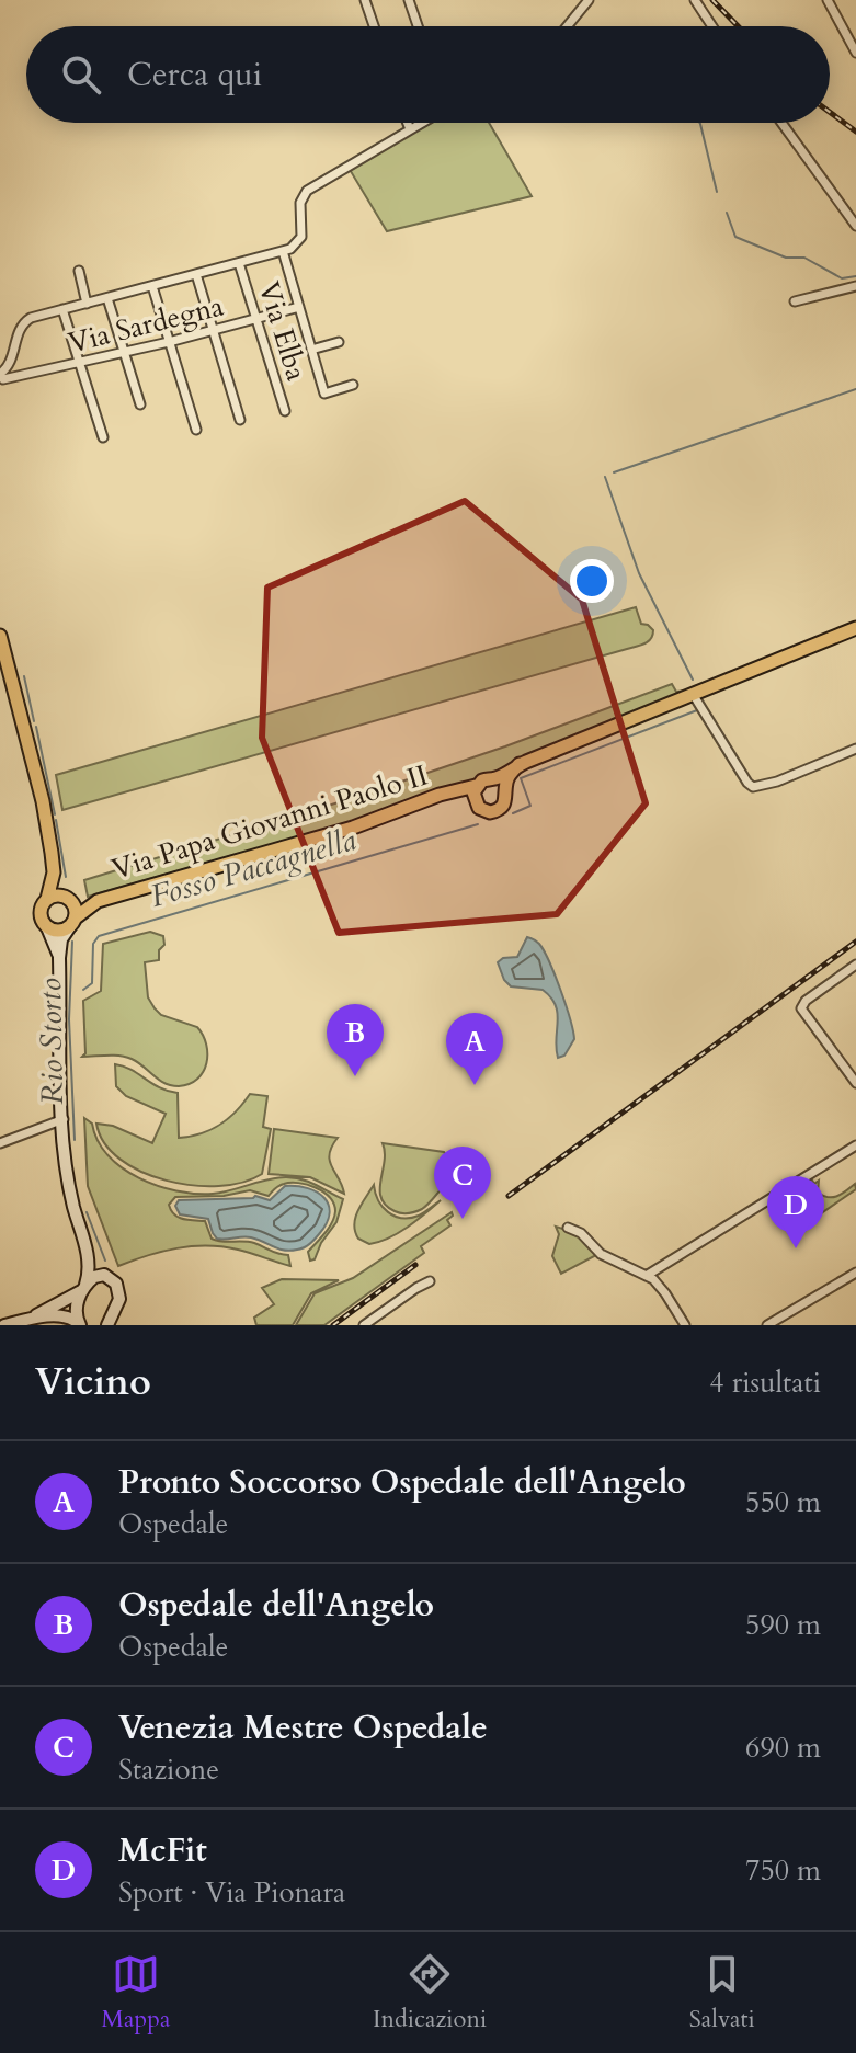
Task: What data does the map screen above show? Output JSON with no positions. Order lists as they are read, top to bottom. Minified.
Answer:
{"streets":{"main road":["Via Papa Giovanni Paolo II"],"street":["Via Sardegna","Via Elba"]},"crossings":[["Via Sardegna","Via Elba"]],"water":["Fosso Paccagnella","Rio Storto"],"page":{"search":"Cerca qui","pins":["B","A","C","D"],"heading":["Vicino","4 risultati"],"list":[{"mark":"A","name":"Pronto Soccorso Ospedale dell'Angelo","note":"Ospedale","value":"550 m"},{"mark":"B","name":"Ospedale dell'Angelo","note":"Ospedale","value":"590 m"},{"mark":"C","name":"Venezia Mestre Ospedale","note":"Stazione","value":"690 m"},{"mark":"D","name":"McFit","note":"Sport · Via Pionara","value":"750 m"}],"nav":["Mappa","Indicazioni","Salvati"]}}
